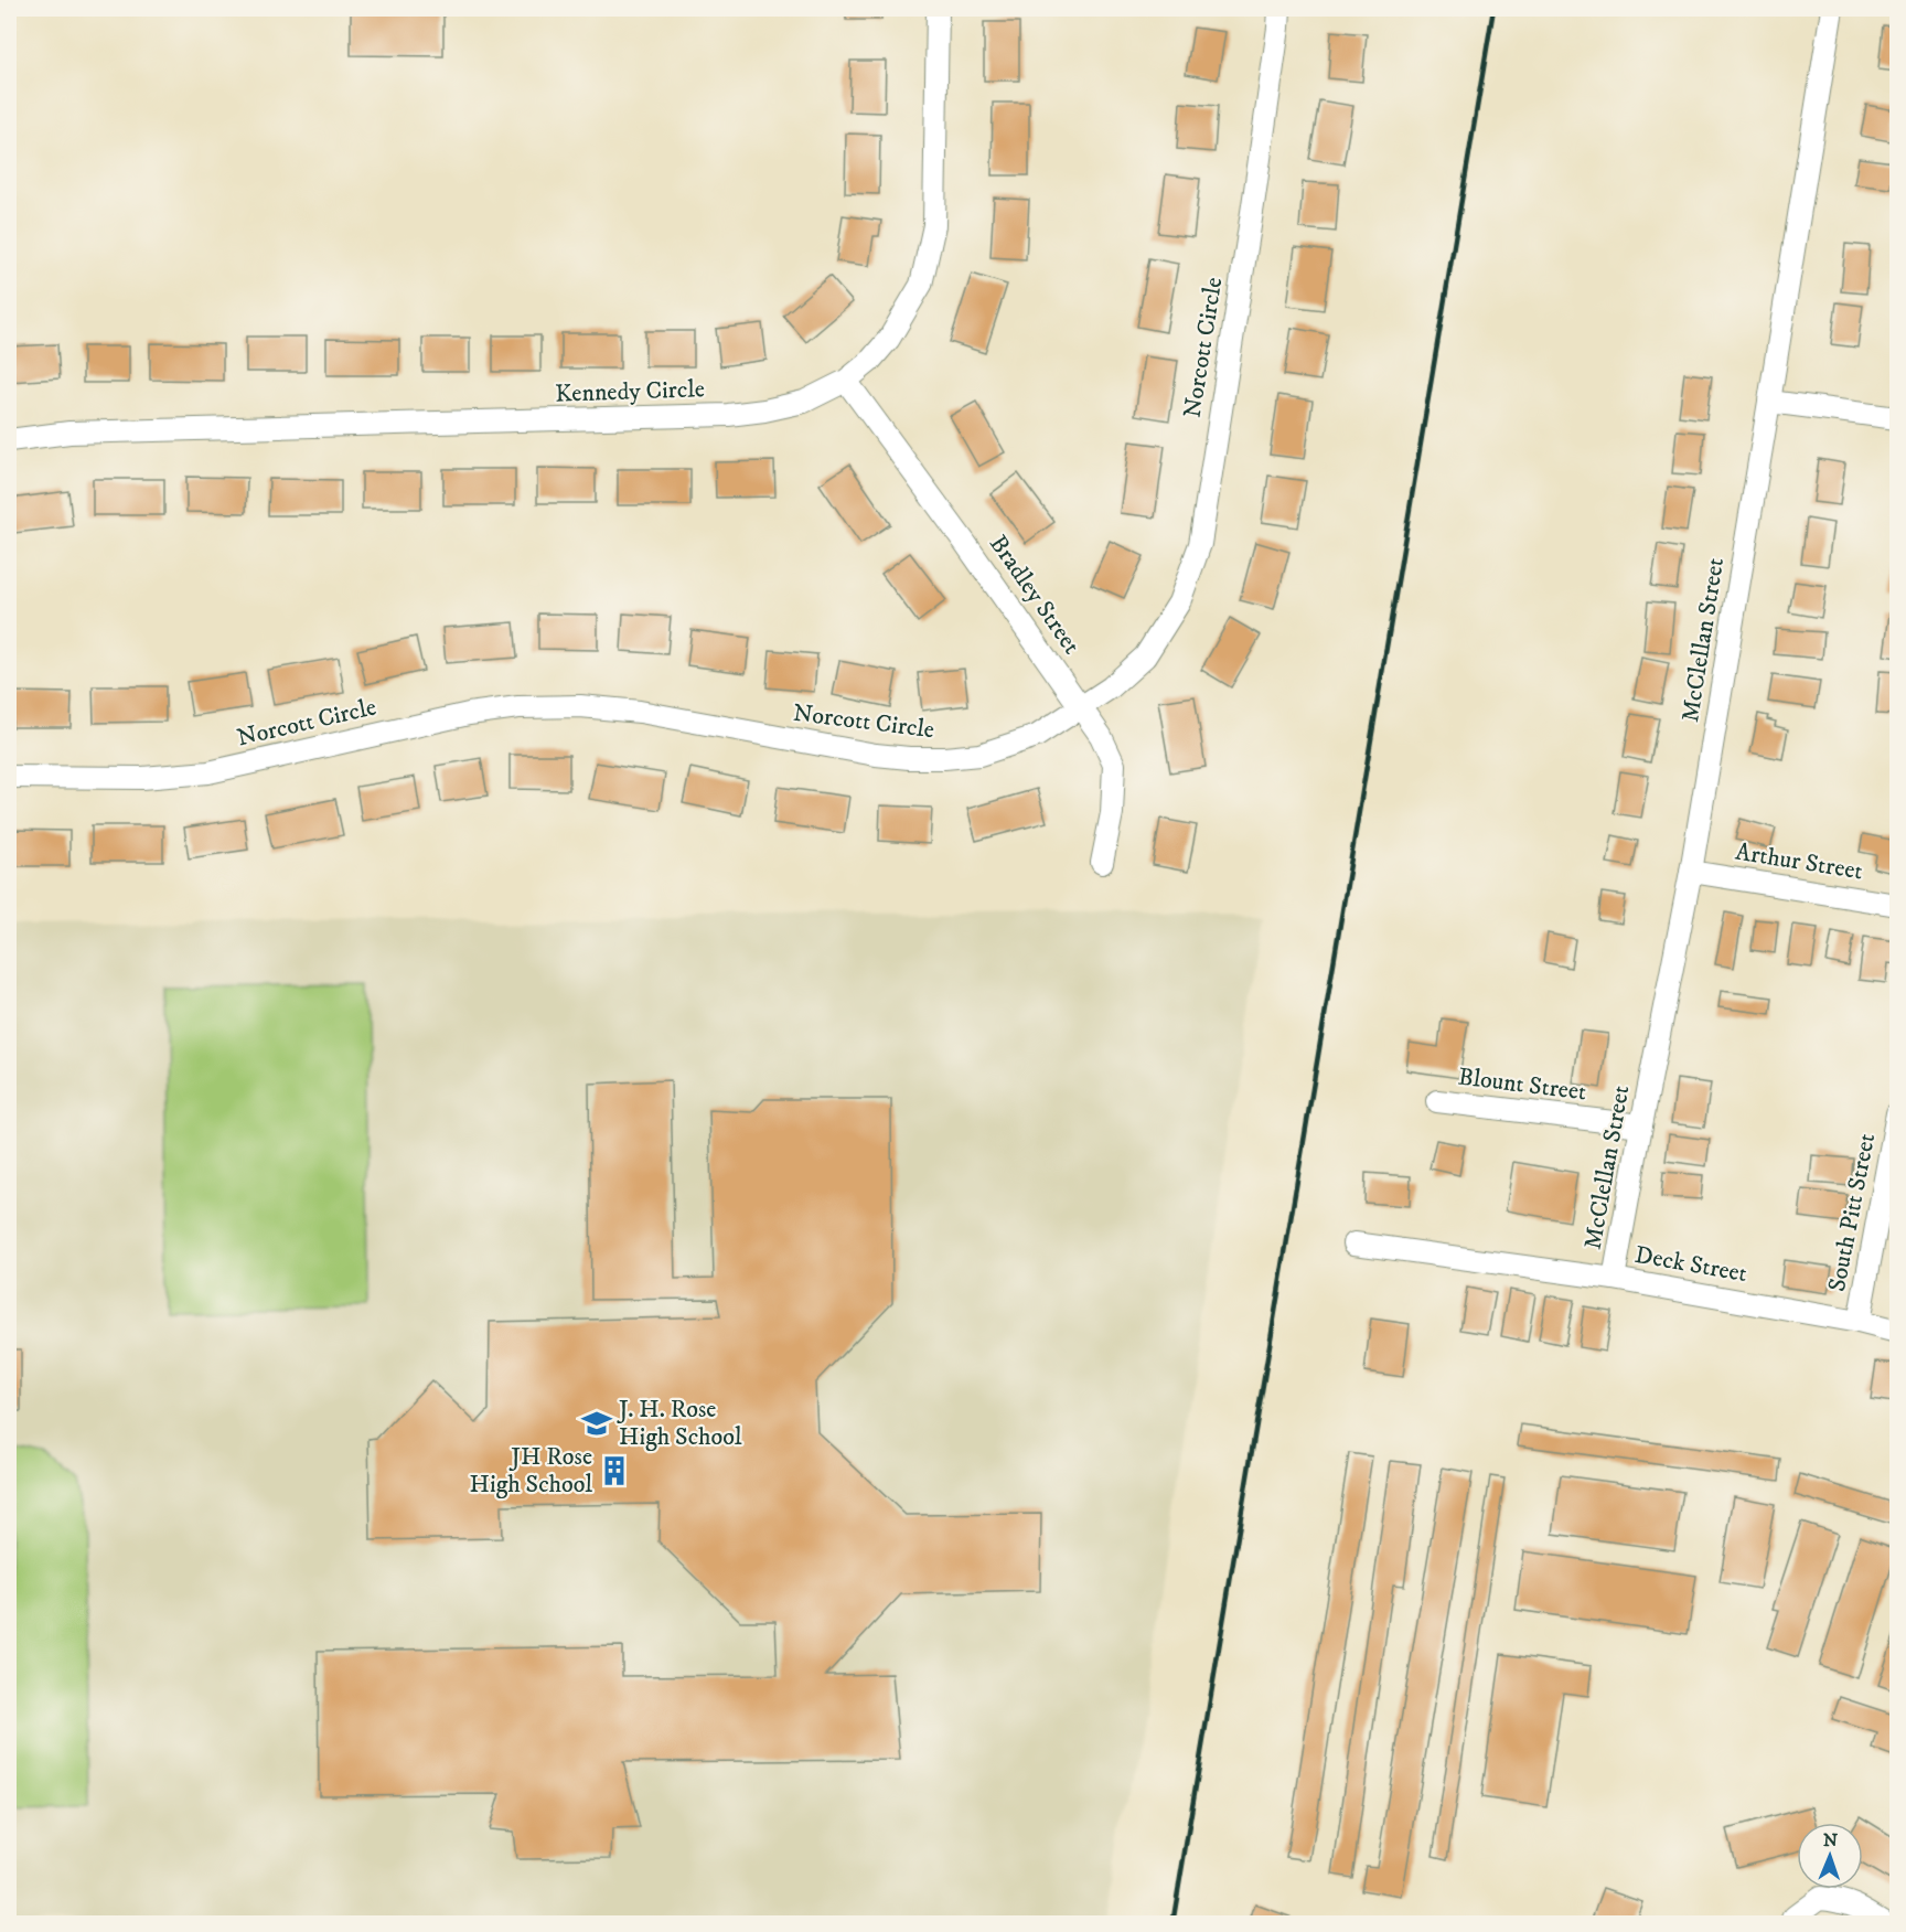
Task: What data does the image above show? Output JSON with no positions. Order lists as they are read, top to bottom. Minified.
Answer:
{"streets":{"street":["Norcott Circle","Kennedy Circle","Bradley Street","McClellan Street","Arthur Street","Blount Street","South Pitt Street","Deck Street"]},"crossings":[["Norcott Circle","Bradley Street"],["Kennedy Circle","Bradley Street"],["McClellan Street","Arthur Street"],["McClellan Street","Blount Street"],["McClellan Street","Deck Street"],["South Pitt Street","Deck Street"]],"places":{"school or university":["J. H. Rose High School"],"building":["JH Rose High School"]},"north":"top"}
